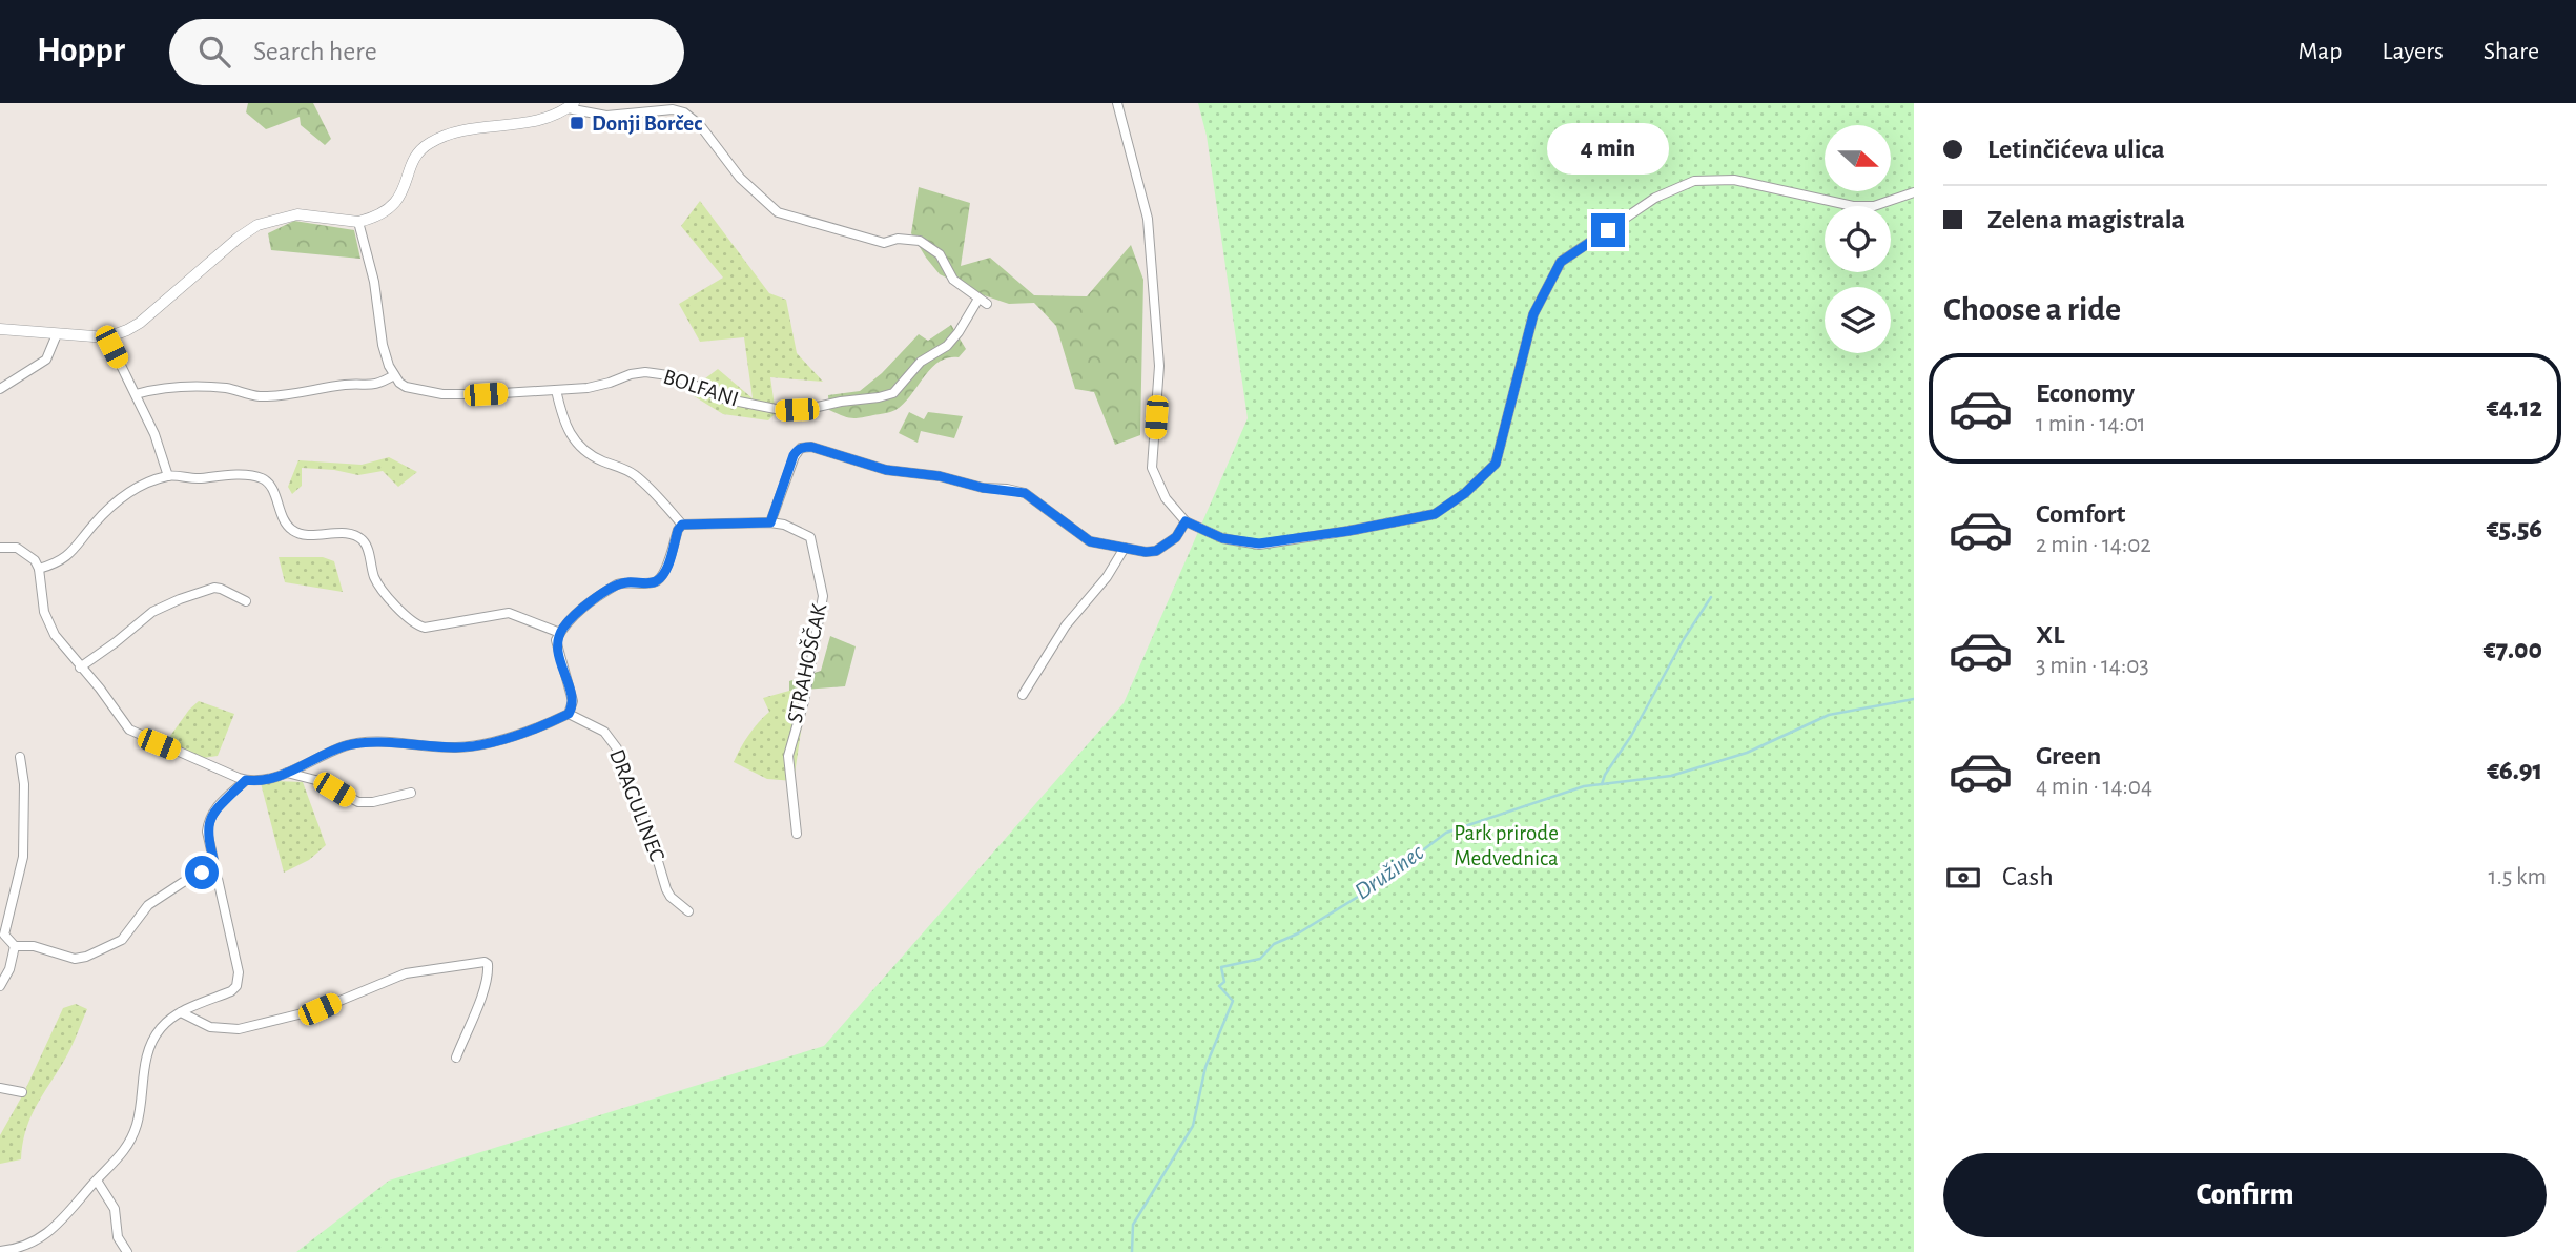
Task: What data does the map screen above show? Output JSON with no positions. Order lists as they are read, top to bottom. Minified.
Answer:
{"streets":{"street":["BOLFANI","STRAHOŠČAK","DRAGULINEC"]},"water":["Družinec"],"parks":["Park prirode Medvednica"],"places":{"transit":["Donji Borčec"]},"north":"right","page":{"header":"Hoppr","search":"Search here","nav":["Map","Layers","Share"],"banner":["Letinčićeva ulica","Zelena magistrala"],"bubble":"4 min","heading":"Choose a ride","list":[{"name":"Economy","note":"1 min · 14:01","value":"€4.12"},{"name":"Comfort","note":"2 min · 14:02","value":"€5.56"},{"name":"XL","note":"3 min · 14:03","value":"€7.00"},{"name":"Green","note":"4 min · 14:04","value":"€6.91"}],"pay":["Cash","1.5 km"],"buttons":"Confirm"}}
